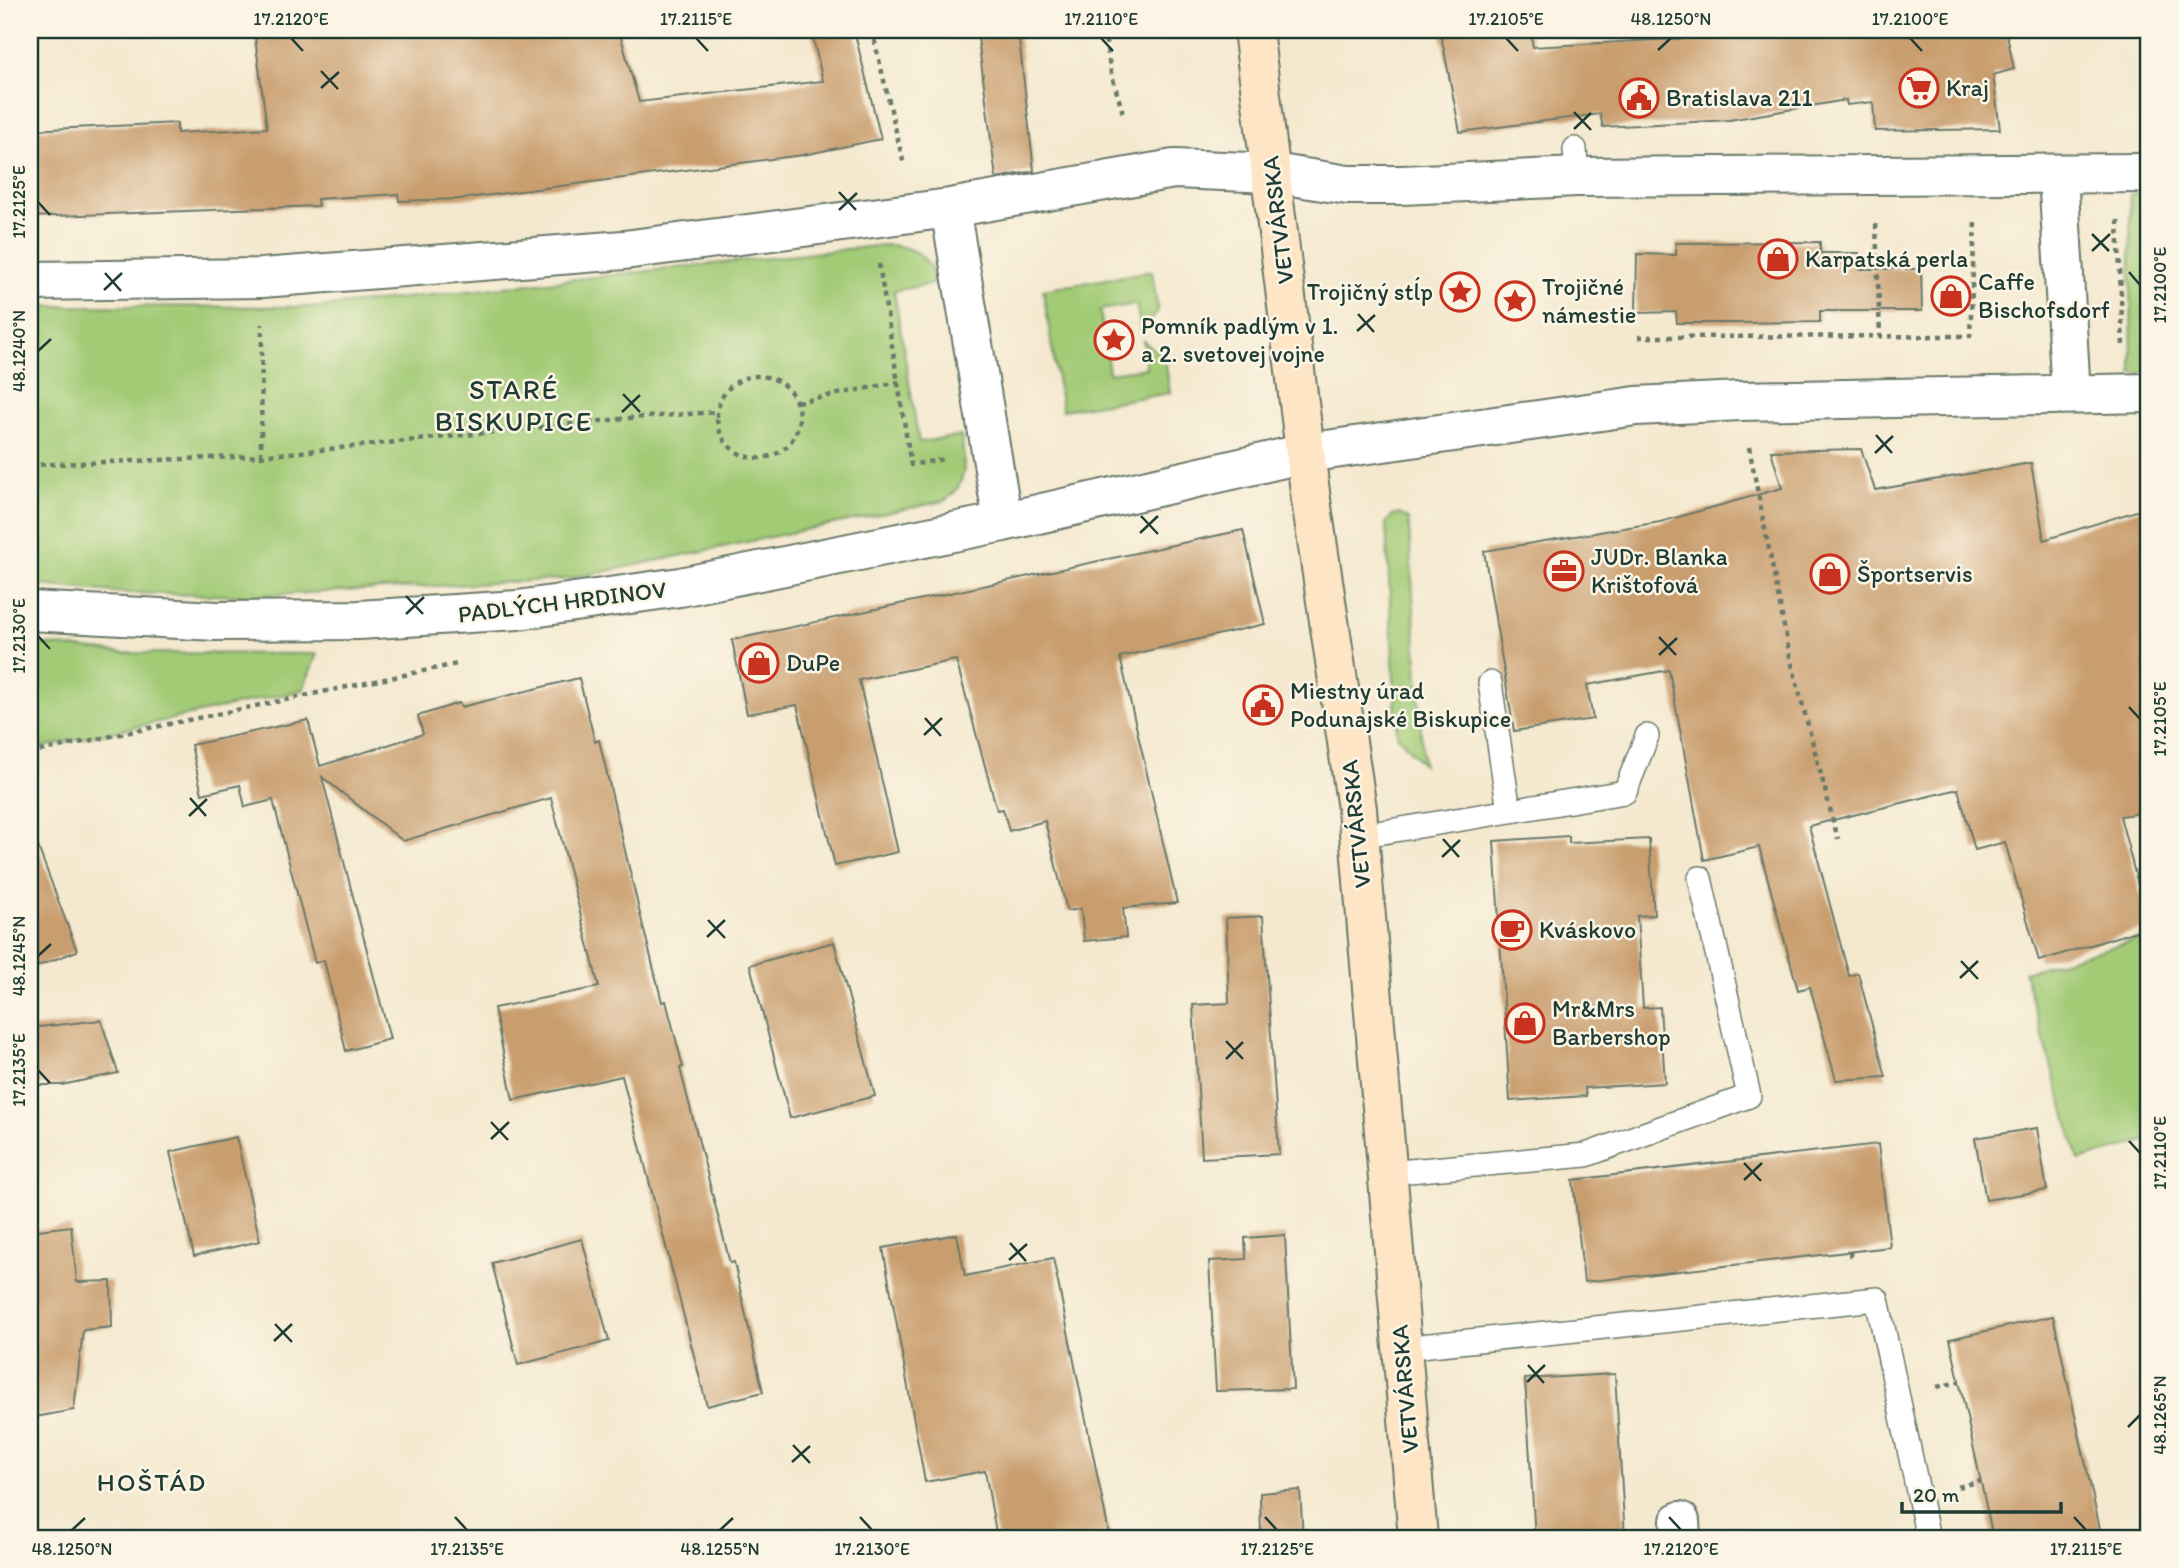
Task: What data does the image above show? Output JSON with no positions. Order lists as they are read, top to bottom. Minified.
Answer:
{"streets":{"street":["VETVÁRSKA","PADLÝCH HRDINOV"]},"districts":["STARÉ BISKUPICE","HOŠTÁD"],"places":{"supermarket":["Kraj"],"public building":["Bratislava 211","Miestny úrad Podunajské Biskupice"],"shop":["Karpatská perla","Caffe Bischofsdorf","Športservis","DuPe","Mr&Mrs Barbershop"],"place":["Trojičný stĺp","Trojičné námestie","Pomník padlým v 1. a 2. svetovej vojne"],"office":["JUDr. Blanka Krištofová"],"cafe":["Kváskovo"]},"scale_bar":"20 m","coordinates":["17.2120°E","17.2115°E","17.2110°E","17.2105°E","48.1250°N","17.2100°E","17.2125°E","48.1240°N","17.2130°E","48.1245°N","17.2135°E","48.1265°N","48.1255°N"]}
